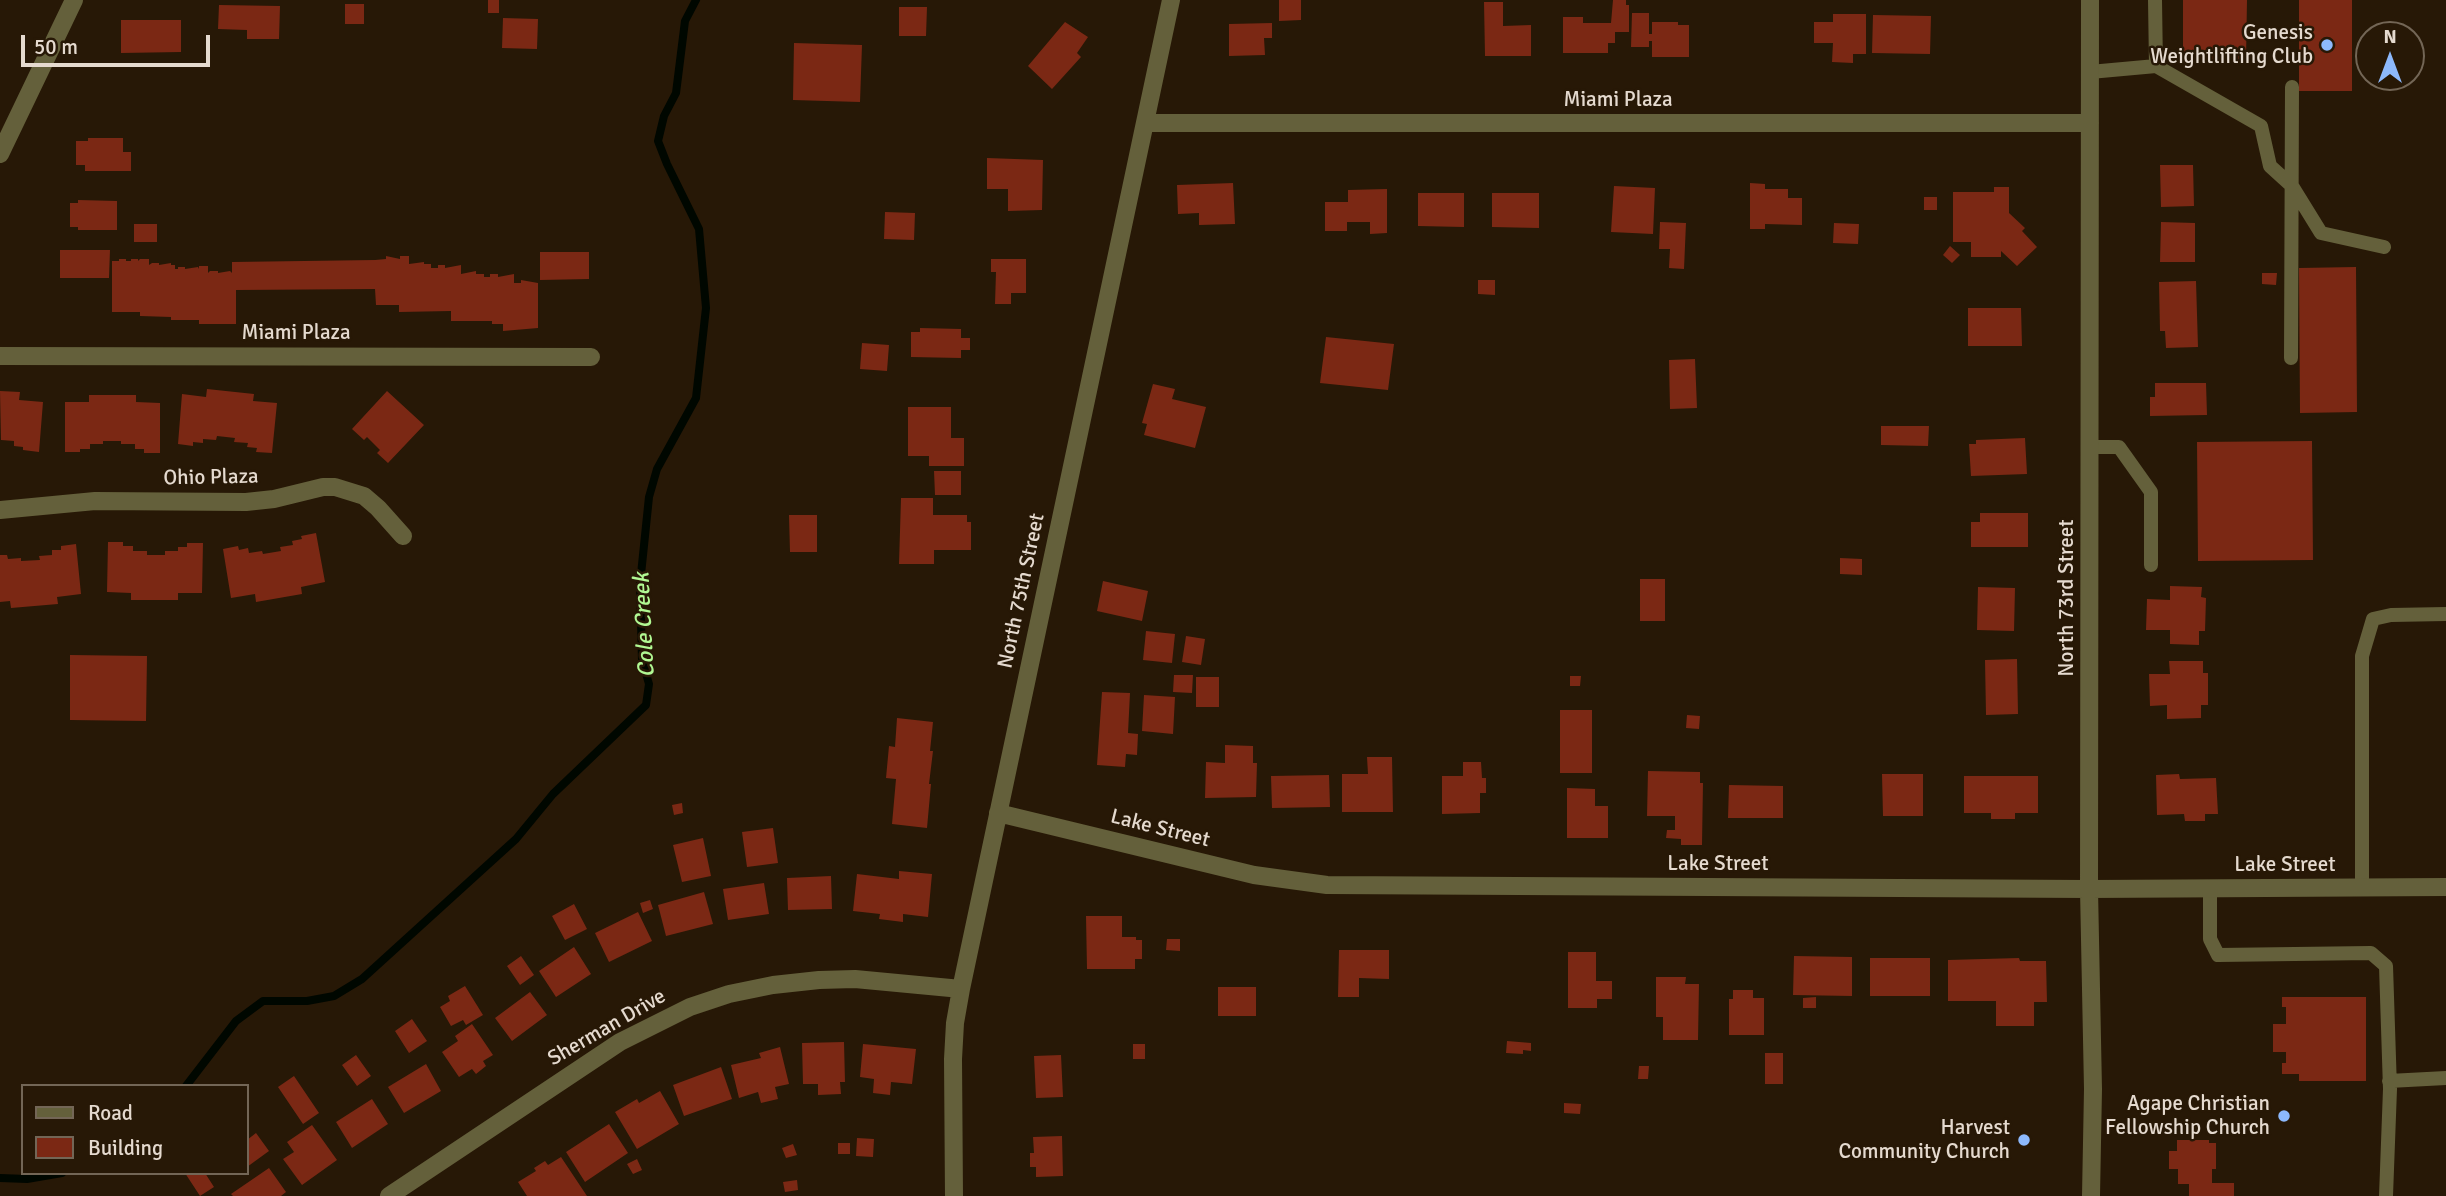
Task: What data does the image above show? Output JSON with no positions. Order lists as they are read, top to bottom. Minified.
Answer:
{"streets":{"street":["Miami Plaza","Ohio Plaza","North 75th Street","North 73rd Street","Lake Street","Sherman Drive"]},"crossings":[["Miami Plaza","North 75th Street"],["Miami Plaza","North 73rd Street"],["North 75th Street","Lake Street"],["North 75th Street","Sherman Drive"],["North 73rd Street","Lake Street"]],"water":["Cole Creek"],"places":["Genesis Weightlifting Club","Agape Christian Fellowship Church","Harvest Community Church"],"legend":["Road","Building"],"scale_bar":"50 m","north":"top"}
